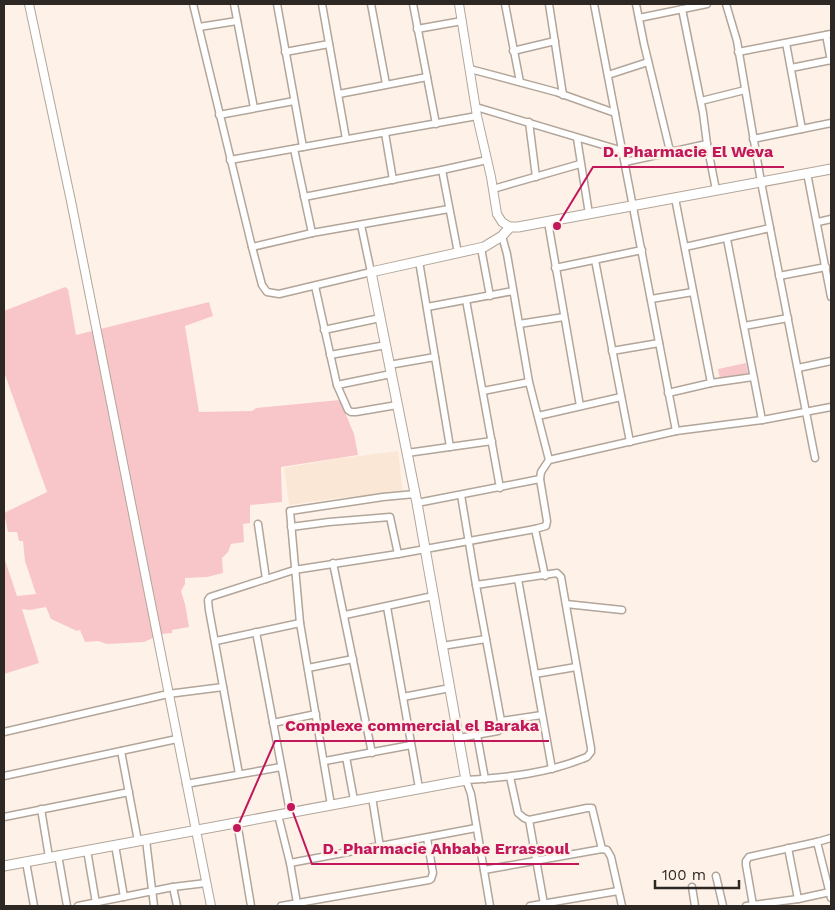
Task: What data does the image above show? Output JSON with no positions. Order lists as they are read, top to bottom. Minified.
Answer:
{"places":["D. Pharmacie El Weva","D. Pharmacie Ahbabe Errassoul","Complexe commercial el Baraka"],"scale_bar":"100 m"}
